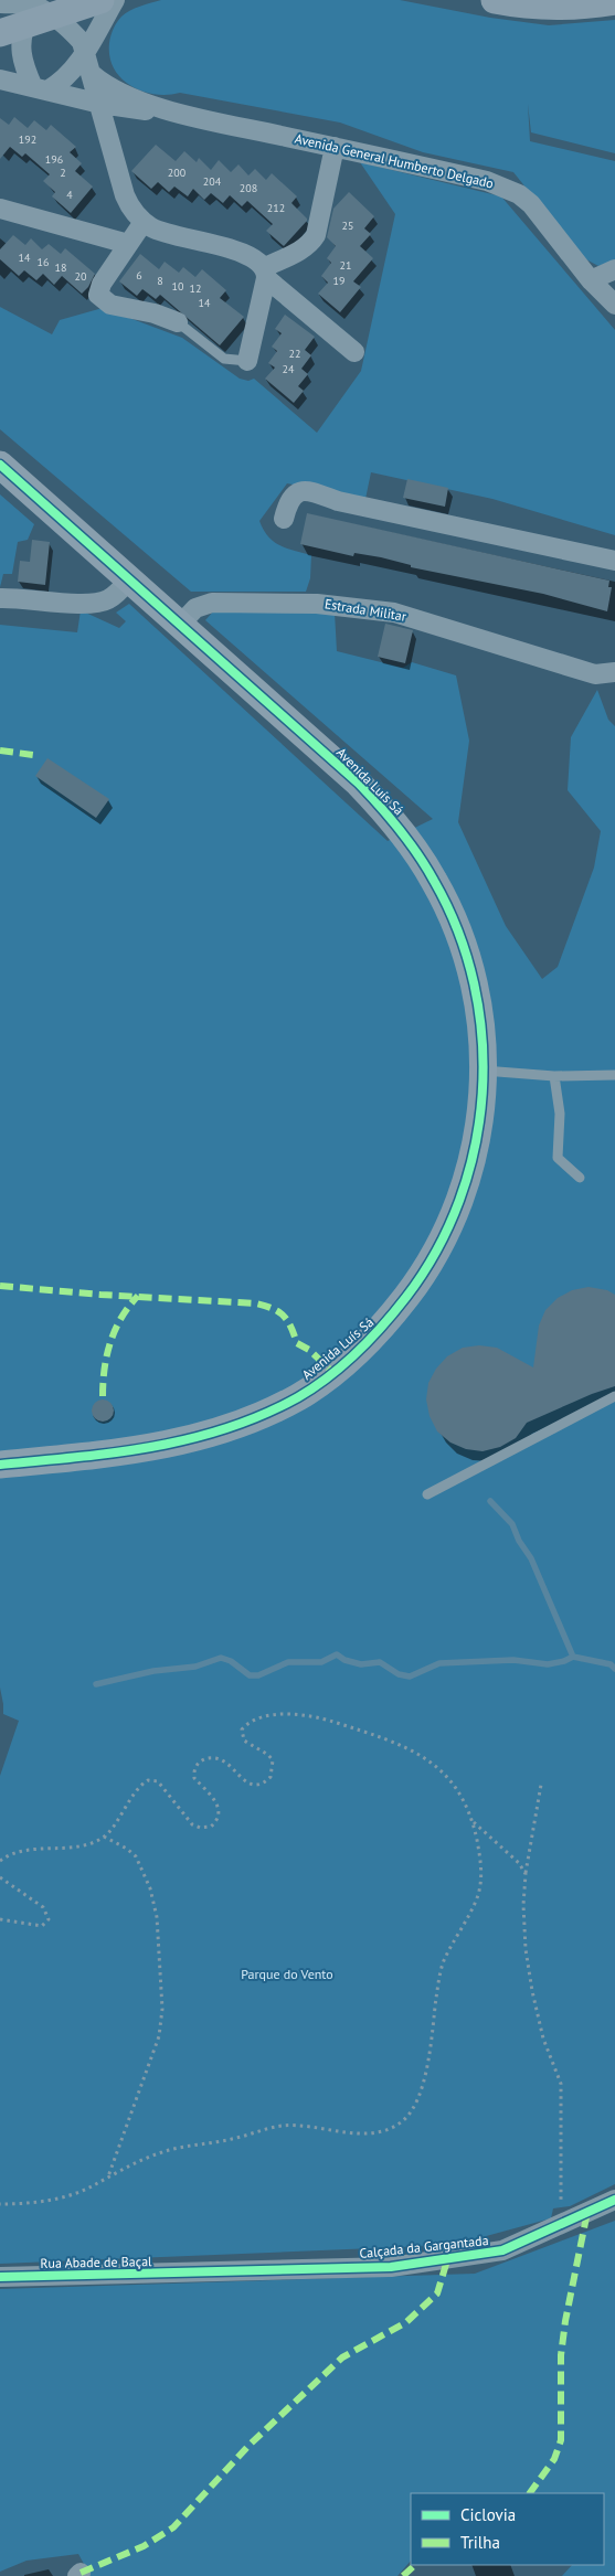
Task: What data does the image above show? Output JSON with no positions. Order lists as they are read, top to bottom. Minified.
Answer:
{"streets":{"street":["Avenida General Humberto Delgado","Estrada Militar","Avenida Luís Sá","Calçada da Gargantada","Rua Abade de Baçal"]},"crossings":[["Estrada Militar","Avenida Luís Sá"],["Calçada da Gargantada","Rua Abade de Baçal"]],"parks":["Parque do Vento"],"house_numbers":["192","196","2","200","204","208","4","212","25","14","16","21","18","6","20","8","19","10","12","14","22","24"],"legend":["Ciclovia","Trilha"]}
